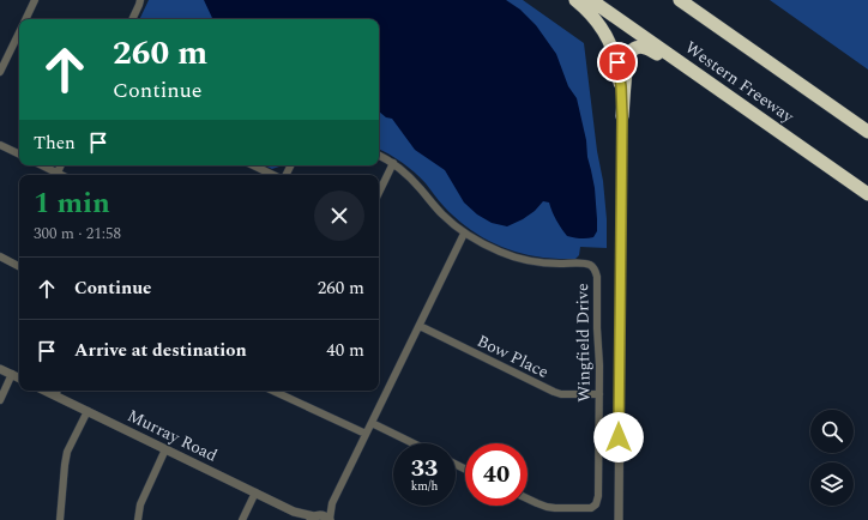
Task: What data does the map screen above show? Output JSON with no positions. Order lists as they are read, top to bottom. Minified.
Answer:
{"streets":{"highway":["Western Freeway"],"street":["Wingfield Drive","Bow Place","Murray Road"]},"crossings":[["Wingfield Drive","Bow Place"]],"page":{"turn":["260 m","Continue"],"then":"Then","heading":["1 min","300 m · 21:58"],"list":[{"name":"Continue","value":"260 m"},{"name":"Arrive at destination","value":"40 m"}],"speed":"33 km/h","limit":"40"}}
